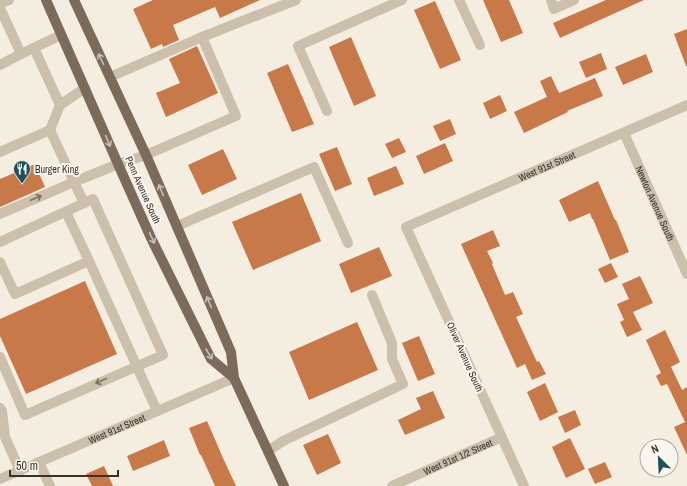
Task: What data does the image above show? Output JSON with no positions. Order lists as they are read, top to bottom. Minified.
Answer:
{"streets":{"main road":["Penn Avenue South"],"street":["West 91st Street","Newton Avenue South","Oliver Avenue South","West 91st 1/2 Street"]},"crossings":[["West 91st Street","Penn Avenue South"],["West 91st Street","Newton Avenue South"],["West 91st Street","Oliver Avenue South"],["Oliver Avenue South","West 91st 1/2 Street"]],"places":{"restaurant":["Burger King"]},"scale_bar":"50 m","north":"top left"}
